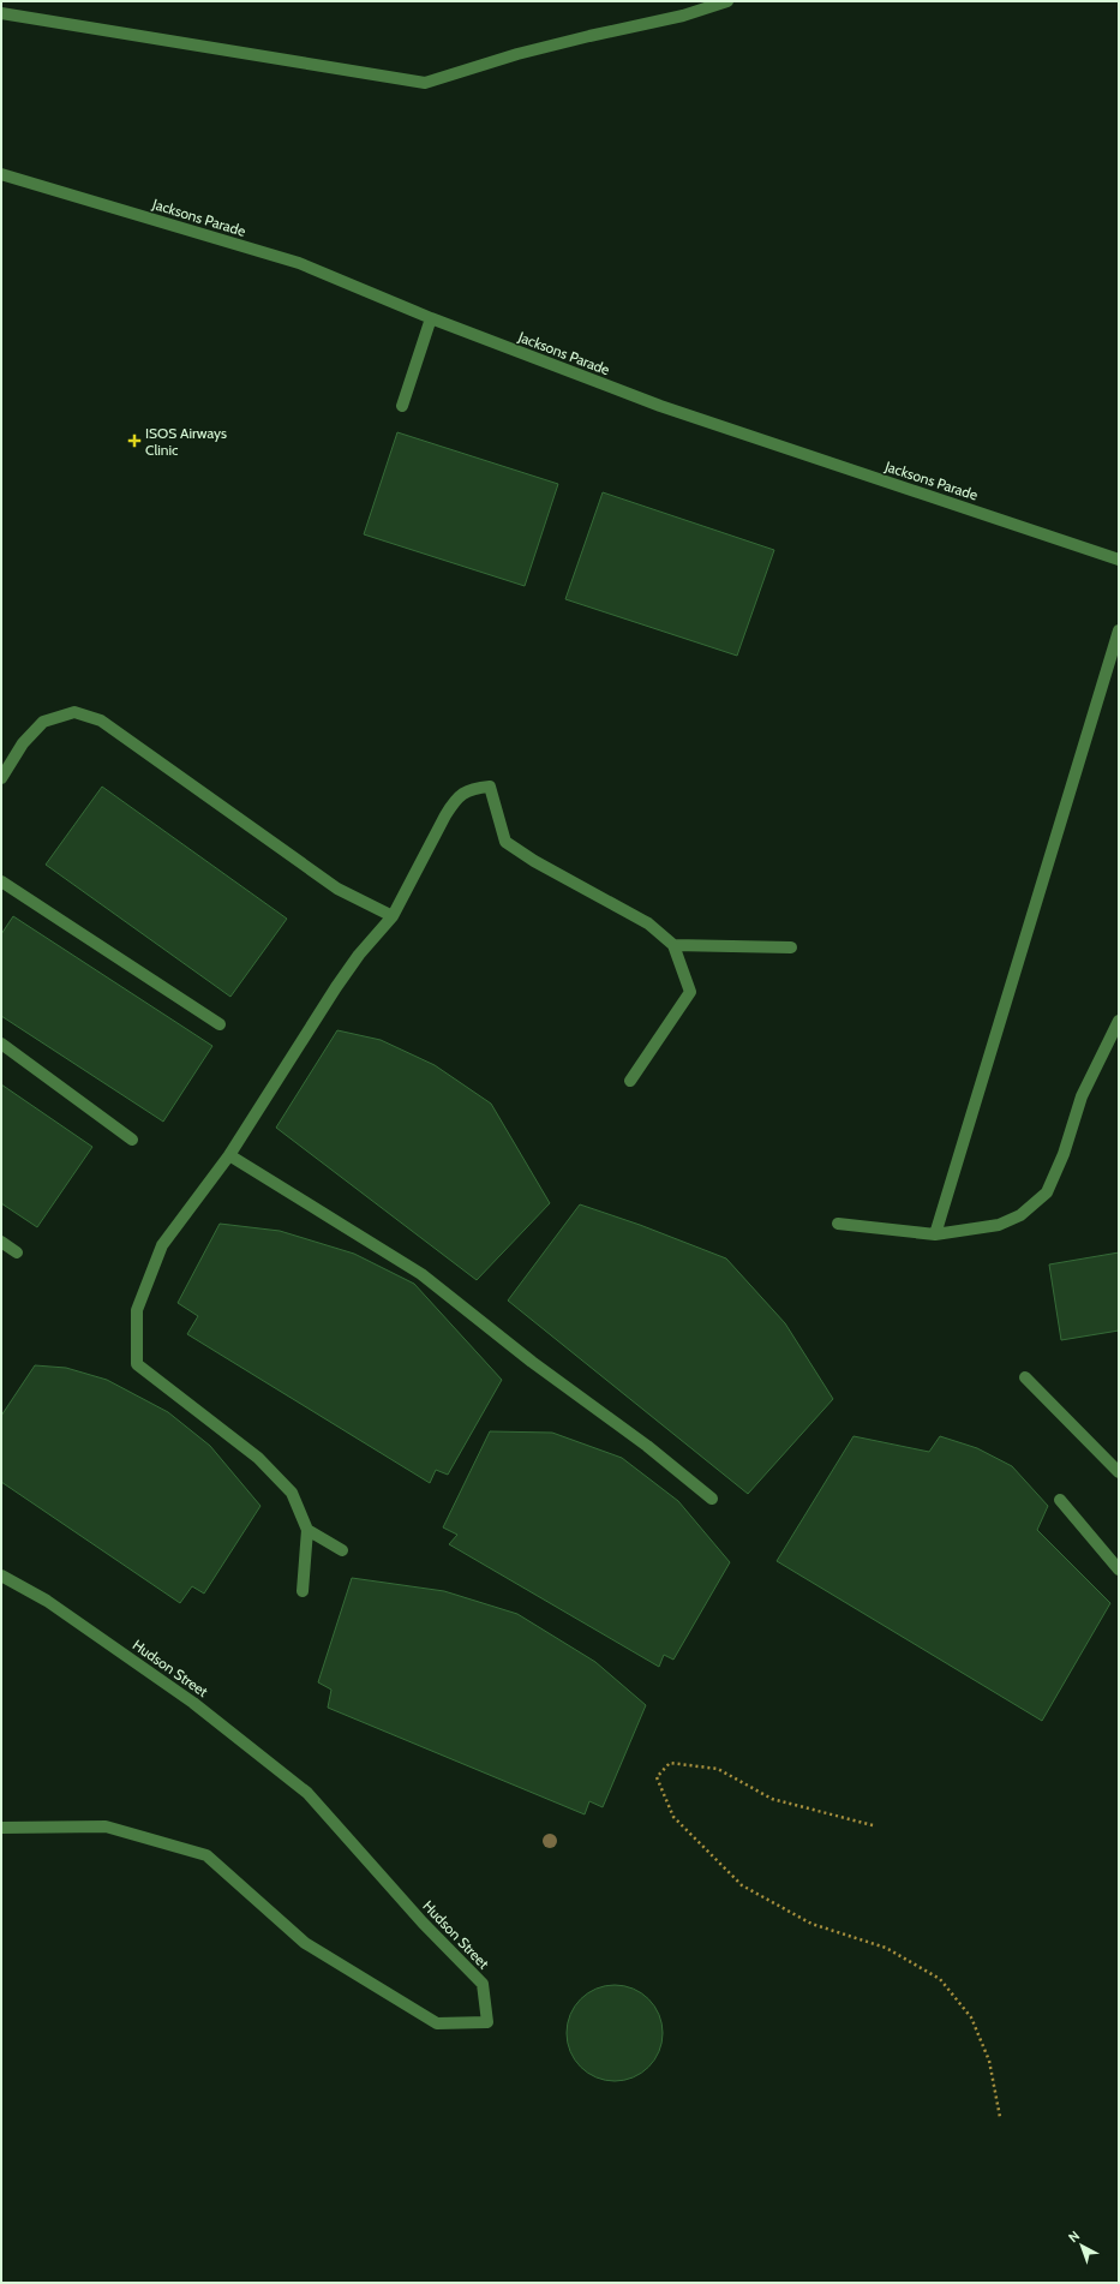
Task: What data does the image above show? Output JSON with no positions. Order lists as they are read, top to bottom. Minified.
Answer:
{"streets":{"street":["Jacksons Parade","Hudson Street"]},"places":{"health":["ISOS Airways Clinic"]},"north":"top left"}
